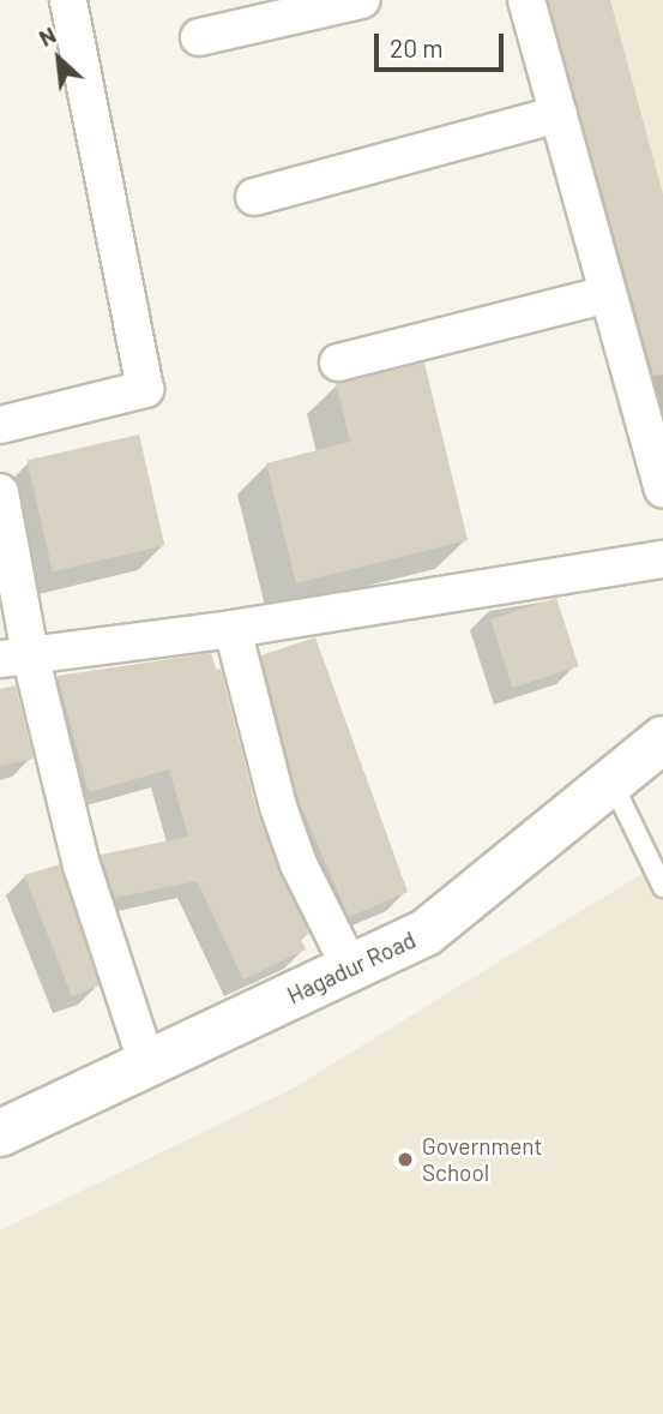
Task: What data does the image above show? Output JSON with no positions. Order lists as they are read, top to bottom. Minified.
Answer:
{"streets":{"street":["Hagadur Road"]},"places":["Government School"],"scale_bar":"20 m","north":"top left"}
